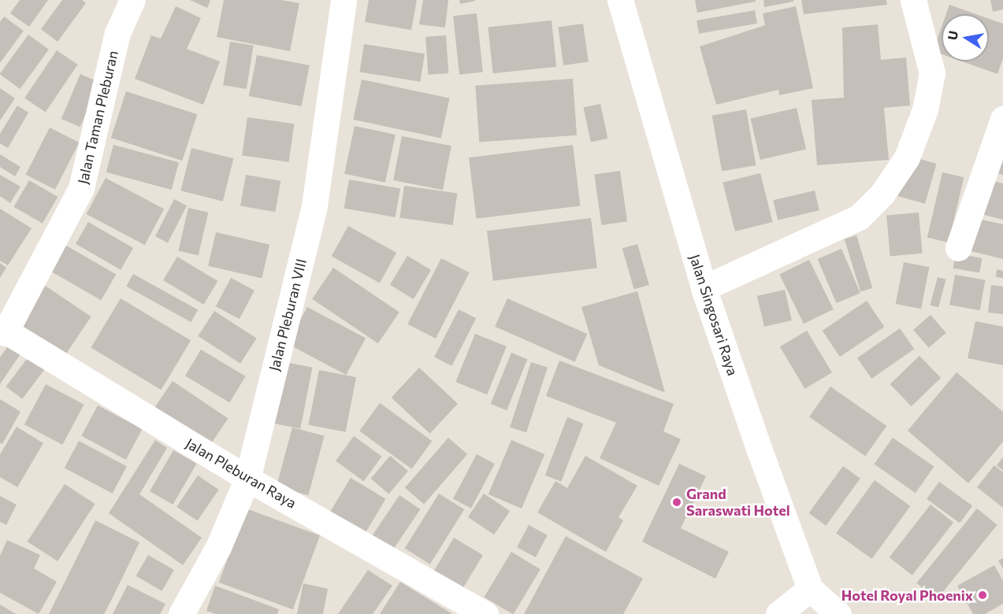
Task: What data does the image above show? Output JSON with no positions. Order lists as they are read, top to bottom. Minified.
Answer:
{"streets":{"street":["Jalan Taman Pleburan","Jalan Pleburan VIII","Jalan Singosari Raya","Jalan Pleburan Raya"]},"crossings":[["Jalan Taman Pleburan","Jalan Pleburan Raya"],["Jalan Pleburan VIII","Jalan Pleburan Raya"]],"places":["Grand Saraswati Hotel","Hotel Royal Phoenix"],"north":"left"}
